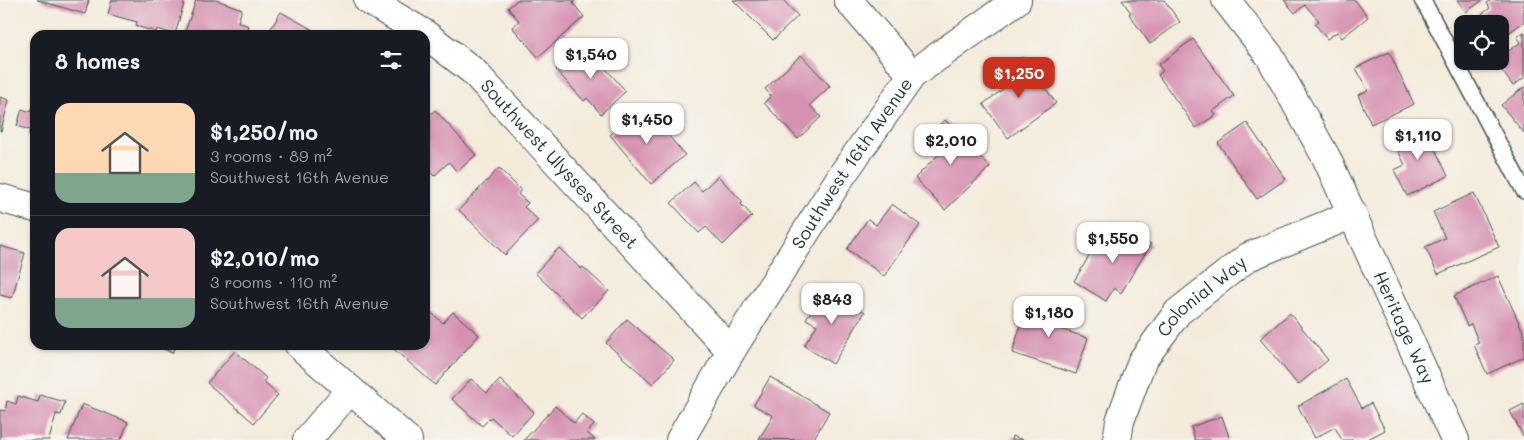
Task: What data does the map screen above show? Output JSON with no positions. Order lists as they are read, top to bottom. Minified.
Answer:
{"streets":{"street":["Southwest 16th Avenue","Southwest Ulysses Street","Colonial Way","Heritage Way"]},"crossings":[["Southwest 16th Avenue","Southwest Ulysses Street"],["Colonial Way","Heritage Way"]],"page":{"heading":"8 homes","price":["$1,540","$1,250","$1,450","$1,110","$2,010","$1,550","$843","$1,180"],"list":[{"name":"$1,250/mo","note":"3 rooms · 89 m² · Southwest 16th Avenue"},{"name":"$2,010/mo","note":"3 rooms · 110 m² · Southwest 16th Avenue"}]}}
